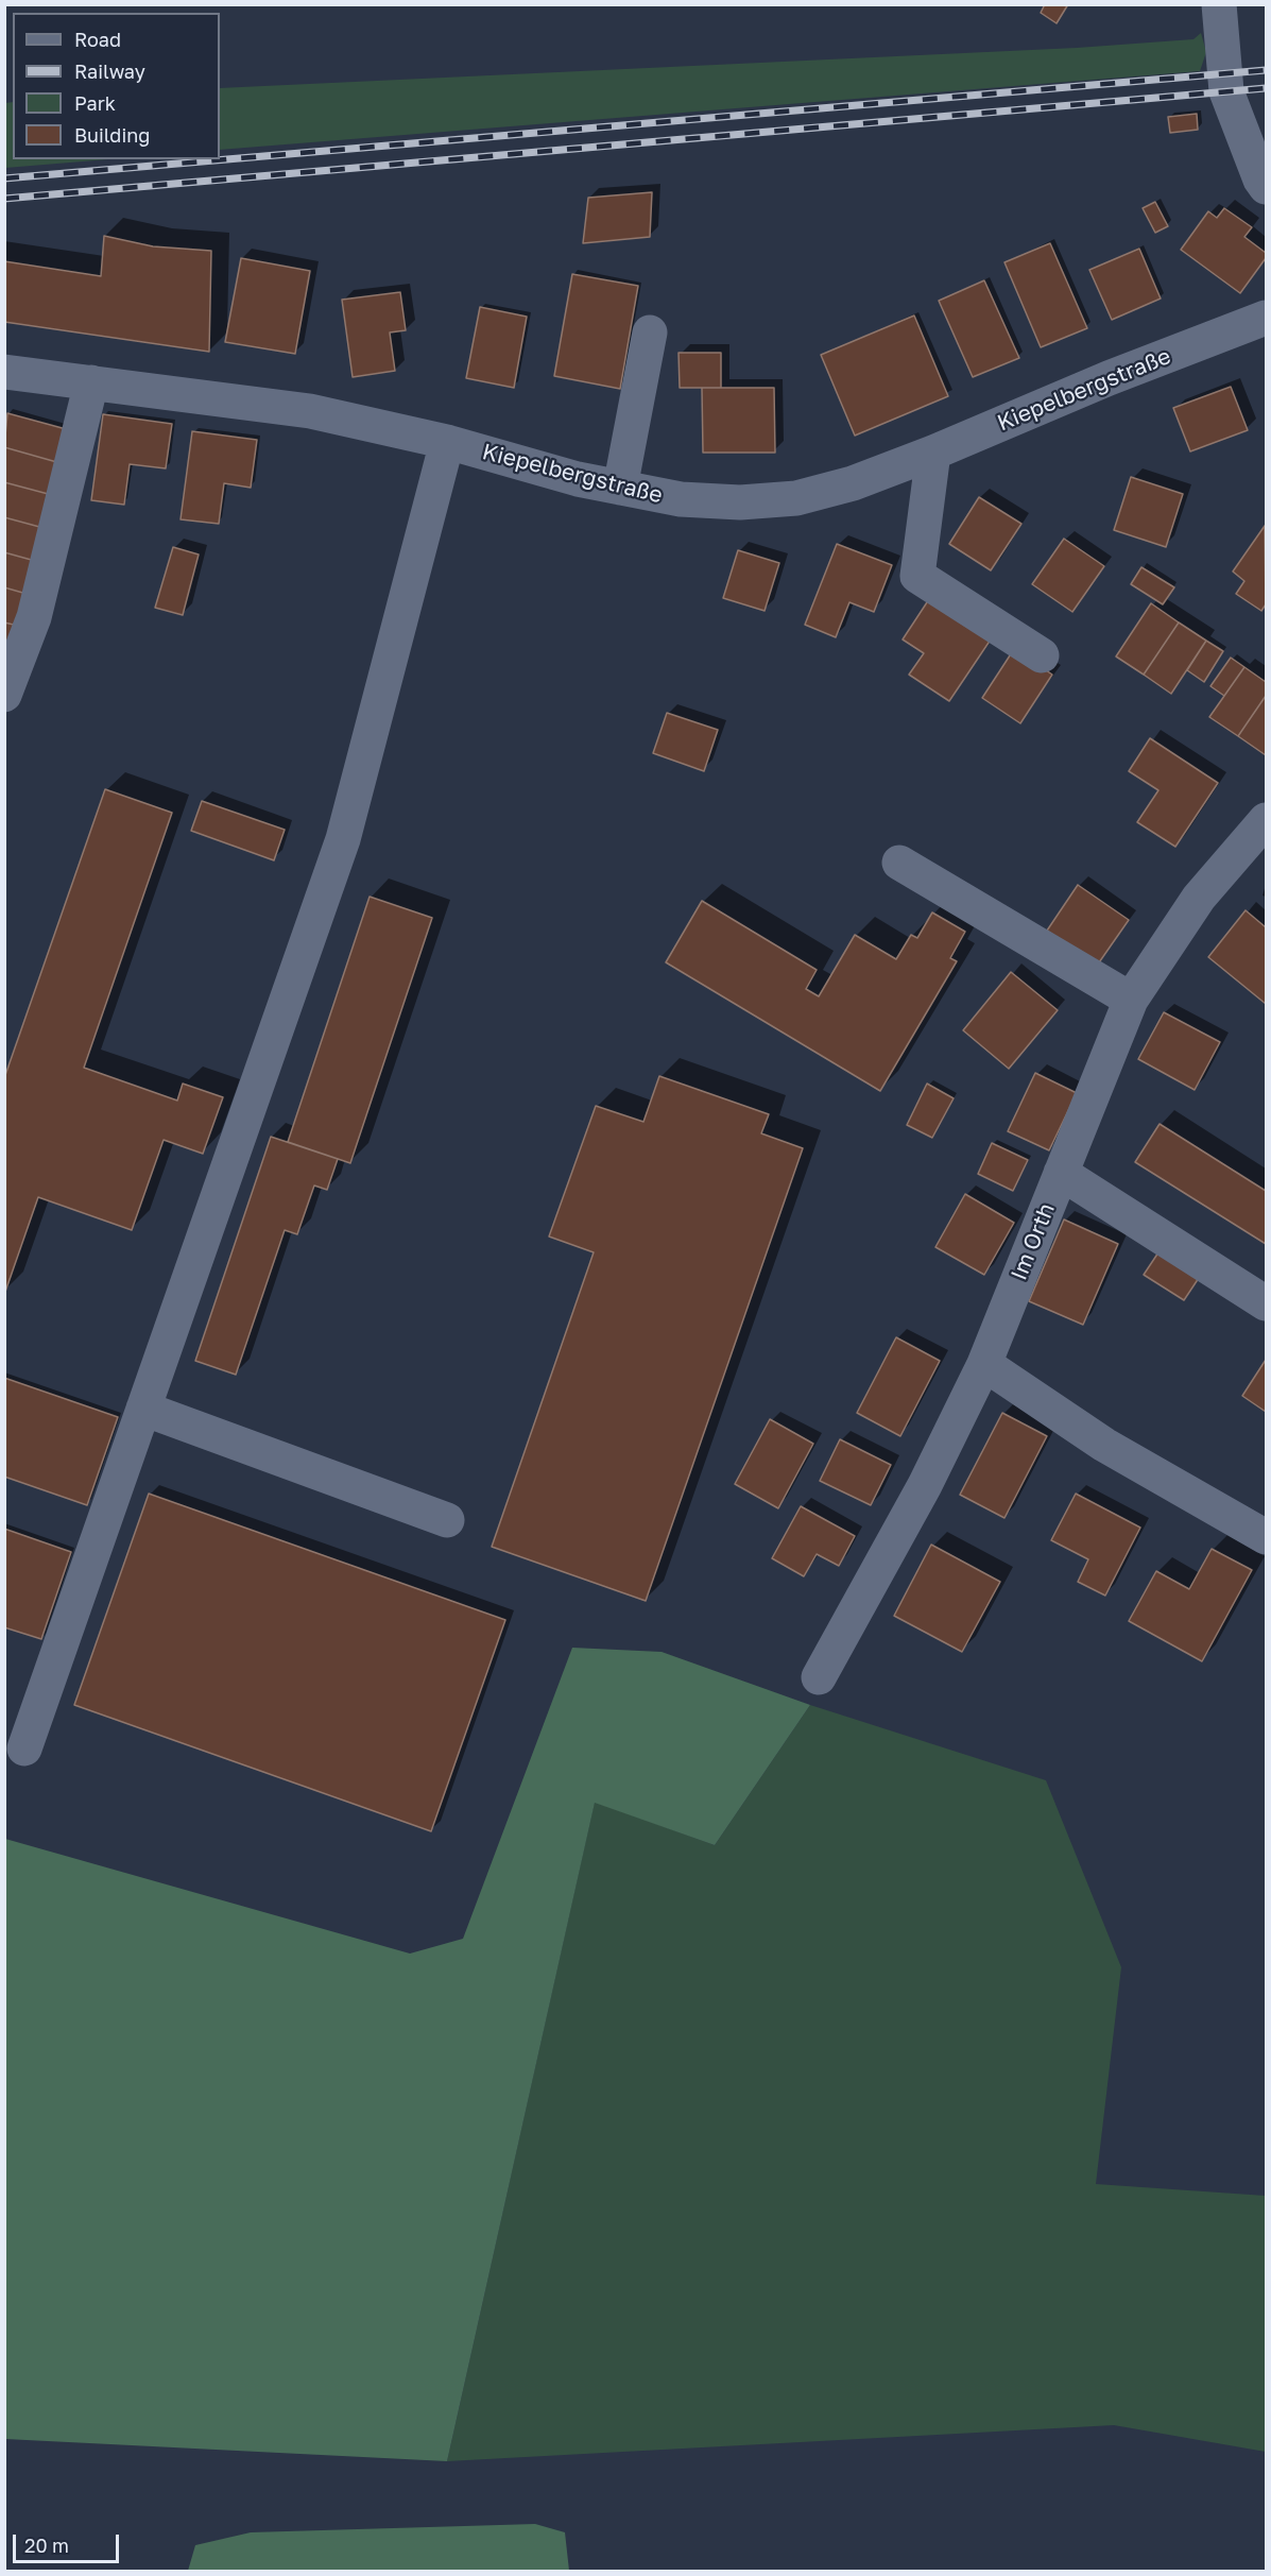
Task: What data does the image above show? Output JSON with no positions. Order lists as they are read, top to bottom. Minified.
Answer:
{"streets":{"street":["Kiepelbergstraße","Im Orth"]},"legend":["Road","Railway","Park","Building"],"scale_bar":"20 m"}
